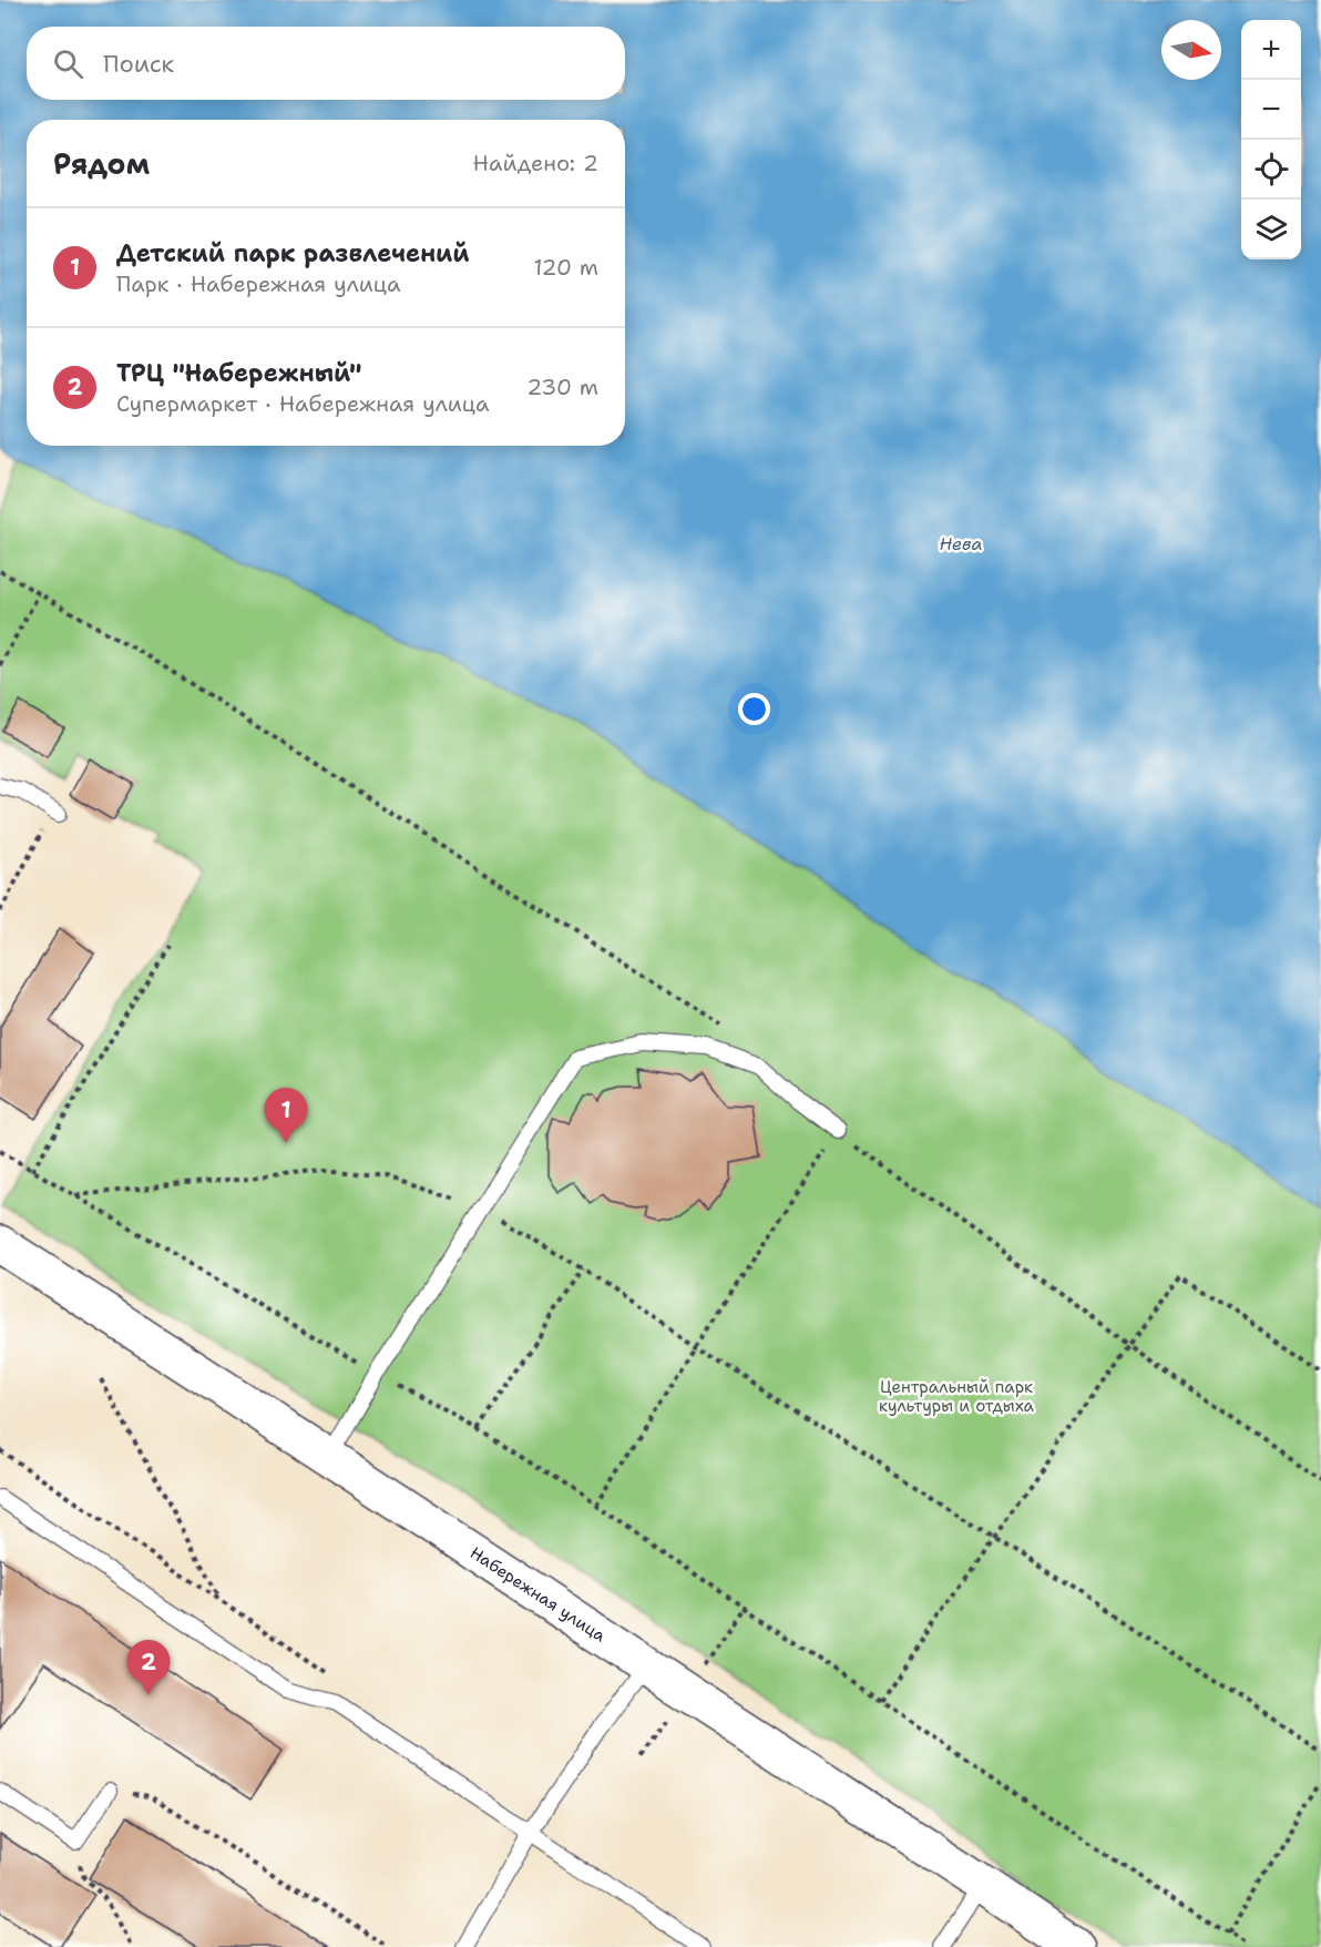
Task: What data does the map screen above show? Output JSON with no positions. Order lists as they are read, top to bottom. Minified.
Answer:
{"streets":{"main road":["Набережная улица"]},"water":["Нева"],"parks":["Центральный парк культуры и отдыха"],"north":"right","page":{"map_buttons":["+","−"],"search":"Поиск","heading":["Рядом","Найдено: 2"],"list":[{"mark":"1","name":"Детский парк развлечений","note":"Парк · Набережная улица","value":"120 m"},{"mark":"2","name":"ТРЦ \"Набережный\"","note":"Супермаркет · Набережная улица","value":"230 m"}],"pins":["1","2"]}}
